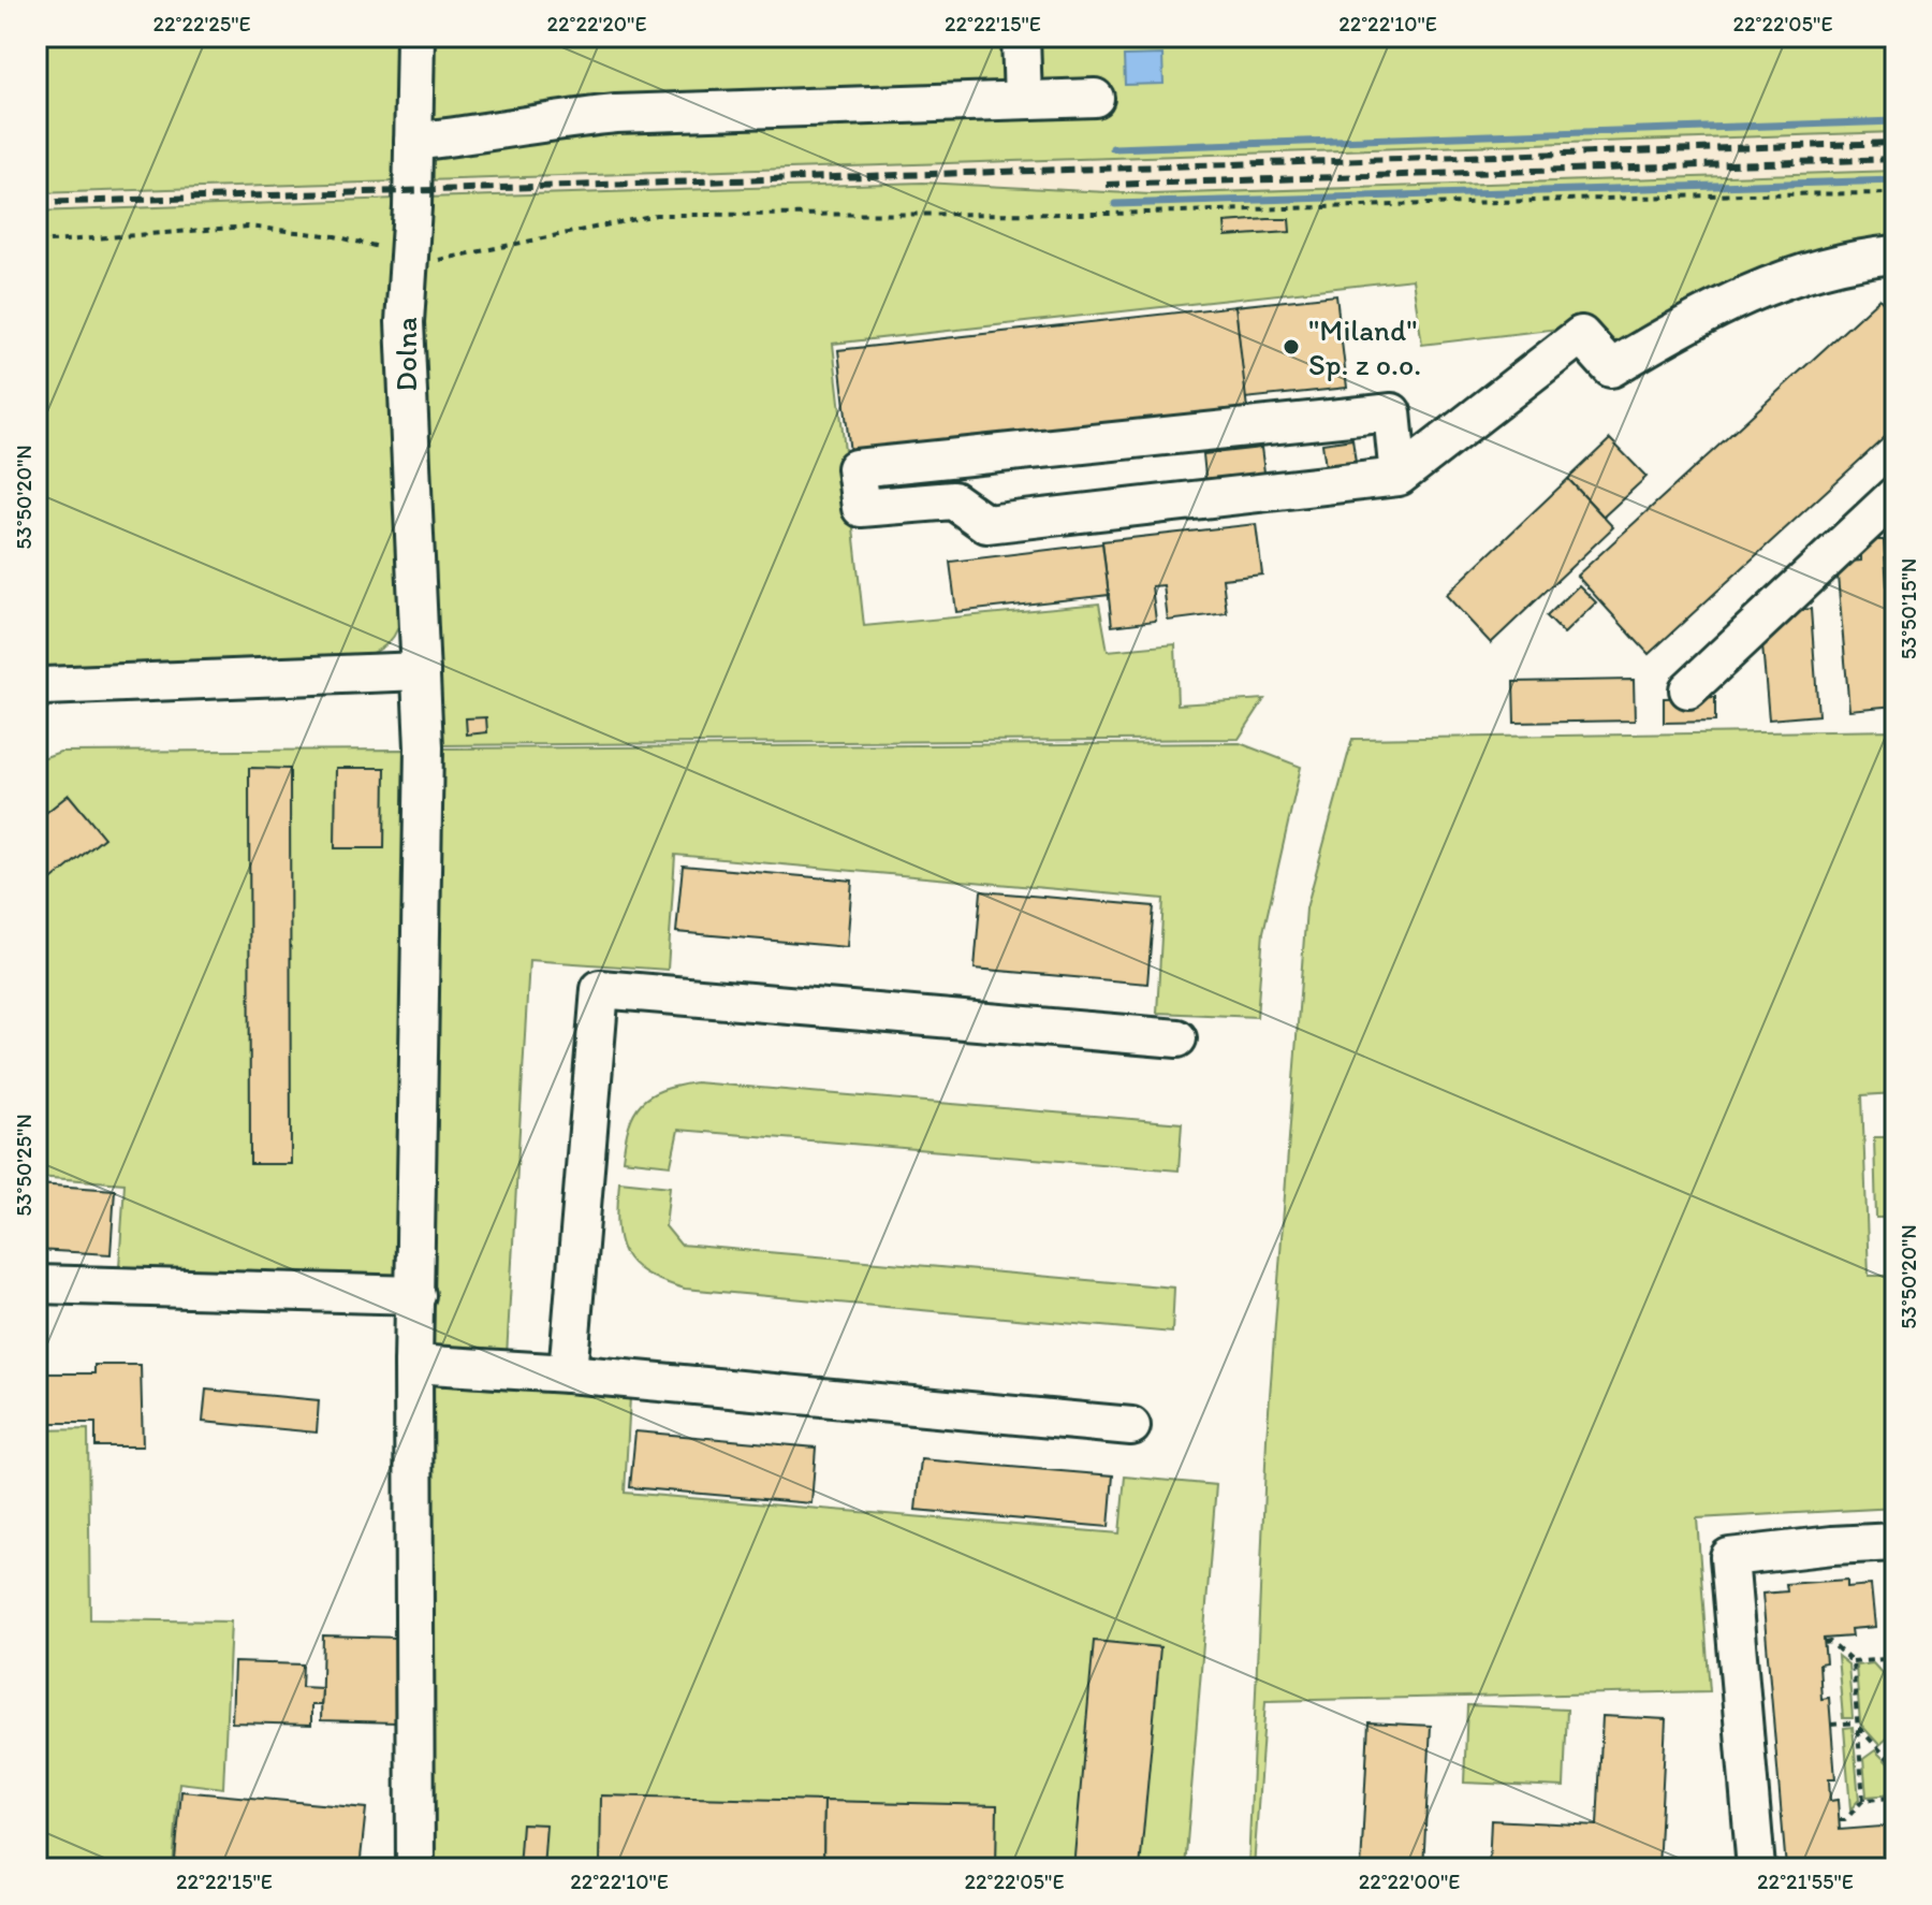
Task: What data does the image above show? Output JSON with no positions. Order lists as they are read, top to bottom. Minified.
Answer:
{"streets":{"street":["Dolna"]},"places":["\"Miland\" Sp. z o.o."],"coordinates":["22°22'25\"E","22°22'20\"E","22°22'15\"E","22°22'10\"E","22°22'05\"E","53°50'20\"N","53°50'15\"N","53°50'25\"N","22°22'00\"E","22°21'55\"E"]}
